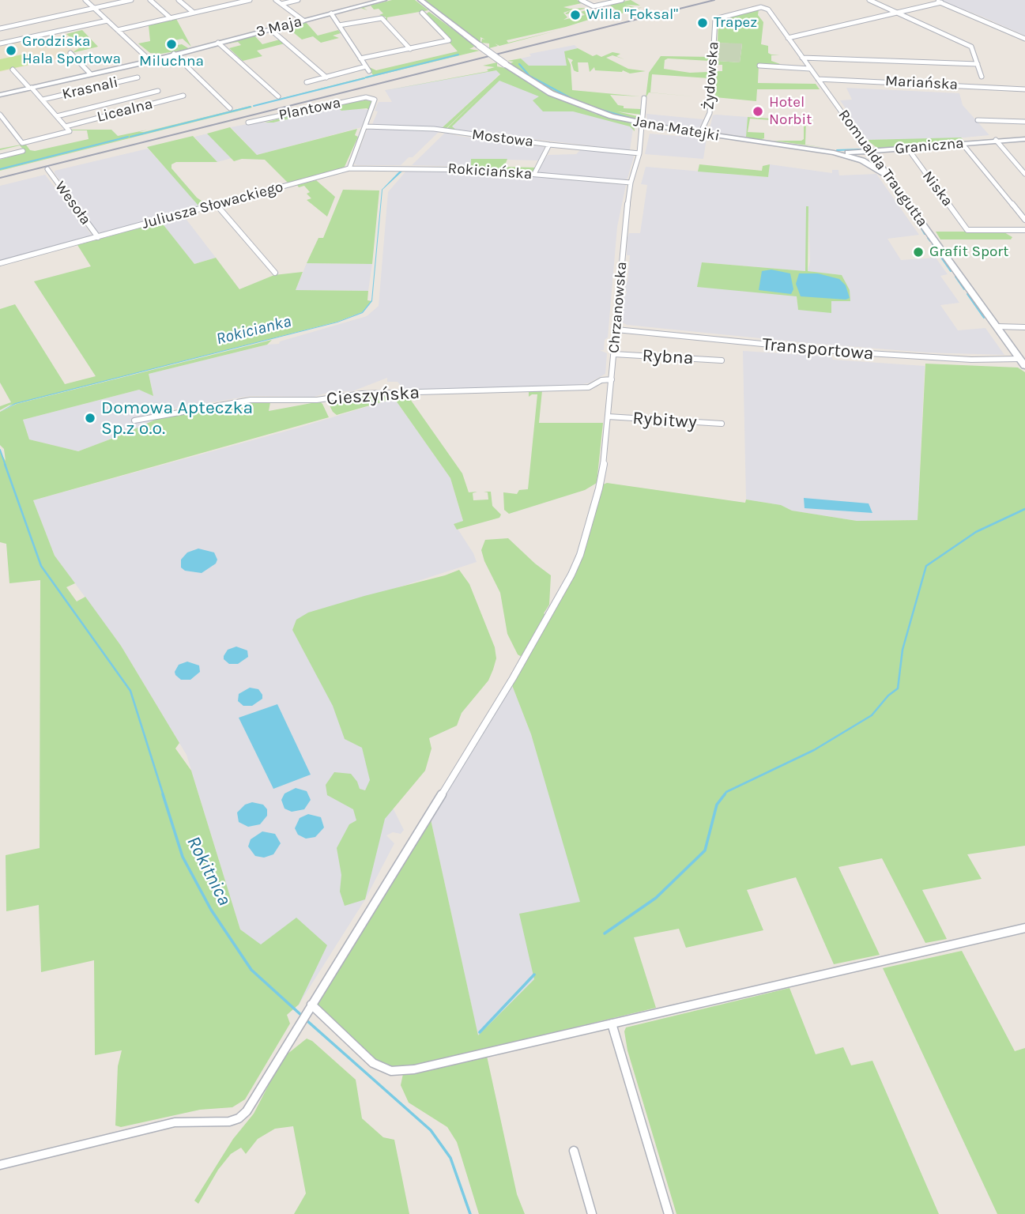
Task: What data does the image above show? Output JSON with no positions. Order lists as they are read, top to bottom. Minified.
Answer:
{"streets":{"street":["3 Maja","Żydowska","Mariańska","Krasnali","Plantowa","Licealna","Jana Matejki","Mostowa","Graniczna","Romualda Traugutta","Rokiciańska","Niska","Wesoła","Juliusza Słowackiego","Chrzanowska","Transportowa","Rybna","Cieszyńska","Rybitwy"]},"crossings":[["Żydowska","Jana Matejki"],["Żydowska","Romualda Traugutta"],["Mariańska","Romualda Traugutta"],["Plantowa","Mostowa"],["Jana Matejki","Graniczna"],["Jana Matejki","Romualda Traugutta"],["Jana Matejki","Chrzanowska"],["Mostowa","Chrzanowska"],["Graniczna","Romualda Traugutta"],["Graniczna","Niska"],["Romualda Traugutta","Transportowa"],["Rokiciańska","Juliusza Słowackiego"],["Rokiciańska","Chrzanowska"],["Wesoła","Juliusza Słowackiego"],["Chrzanowska","Transportowa"],["Chrzanowska","Rybna"],["Chrzanowska","Cieszyńska"],["Chrzanowska","Rybitwy"]],"water":["Rokicianka","Rokitnica"],"places":["Willa \"Foksal\"","Trapez","Miluchna","Grodziska Hala Sportowa","Hotel Norbit","Grafit Sport","Domowa Apteczka Sp.z o.o."]}
